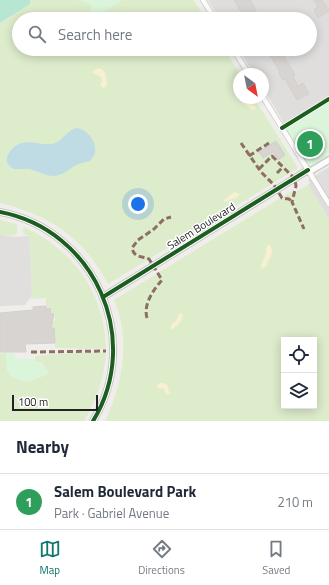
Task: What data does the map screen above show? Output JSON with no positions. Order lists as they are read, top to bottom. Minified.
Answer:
{"streets":{"street":["Salem Boulevard"]},"scale_bar":"100 m","north":"bottom right","page":{"search":"Search here","pins":"1","scale":"100 m","heading":"Nearby","list":[{"mark":"1","name":"Salem Boulevard Park","note":"Park · Gabriel Avenue","value":"210 m"}],"nav":["Map","Directions","Saved"]}}
